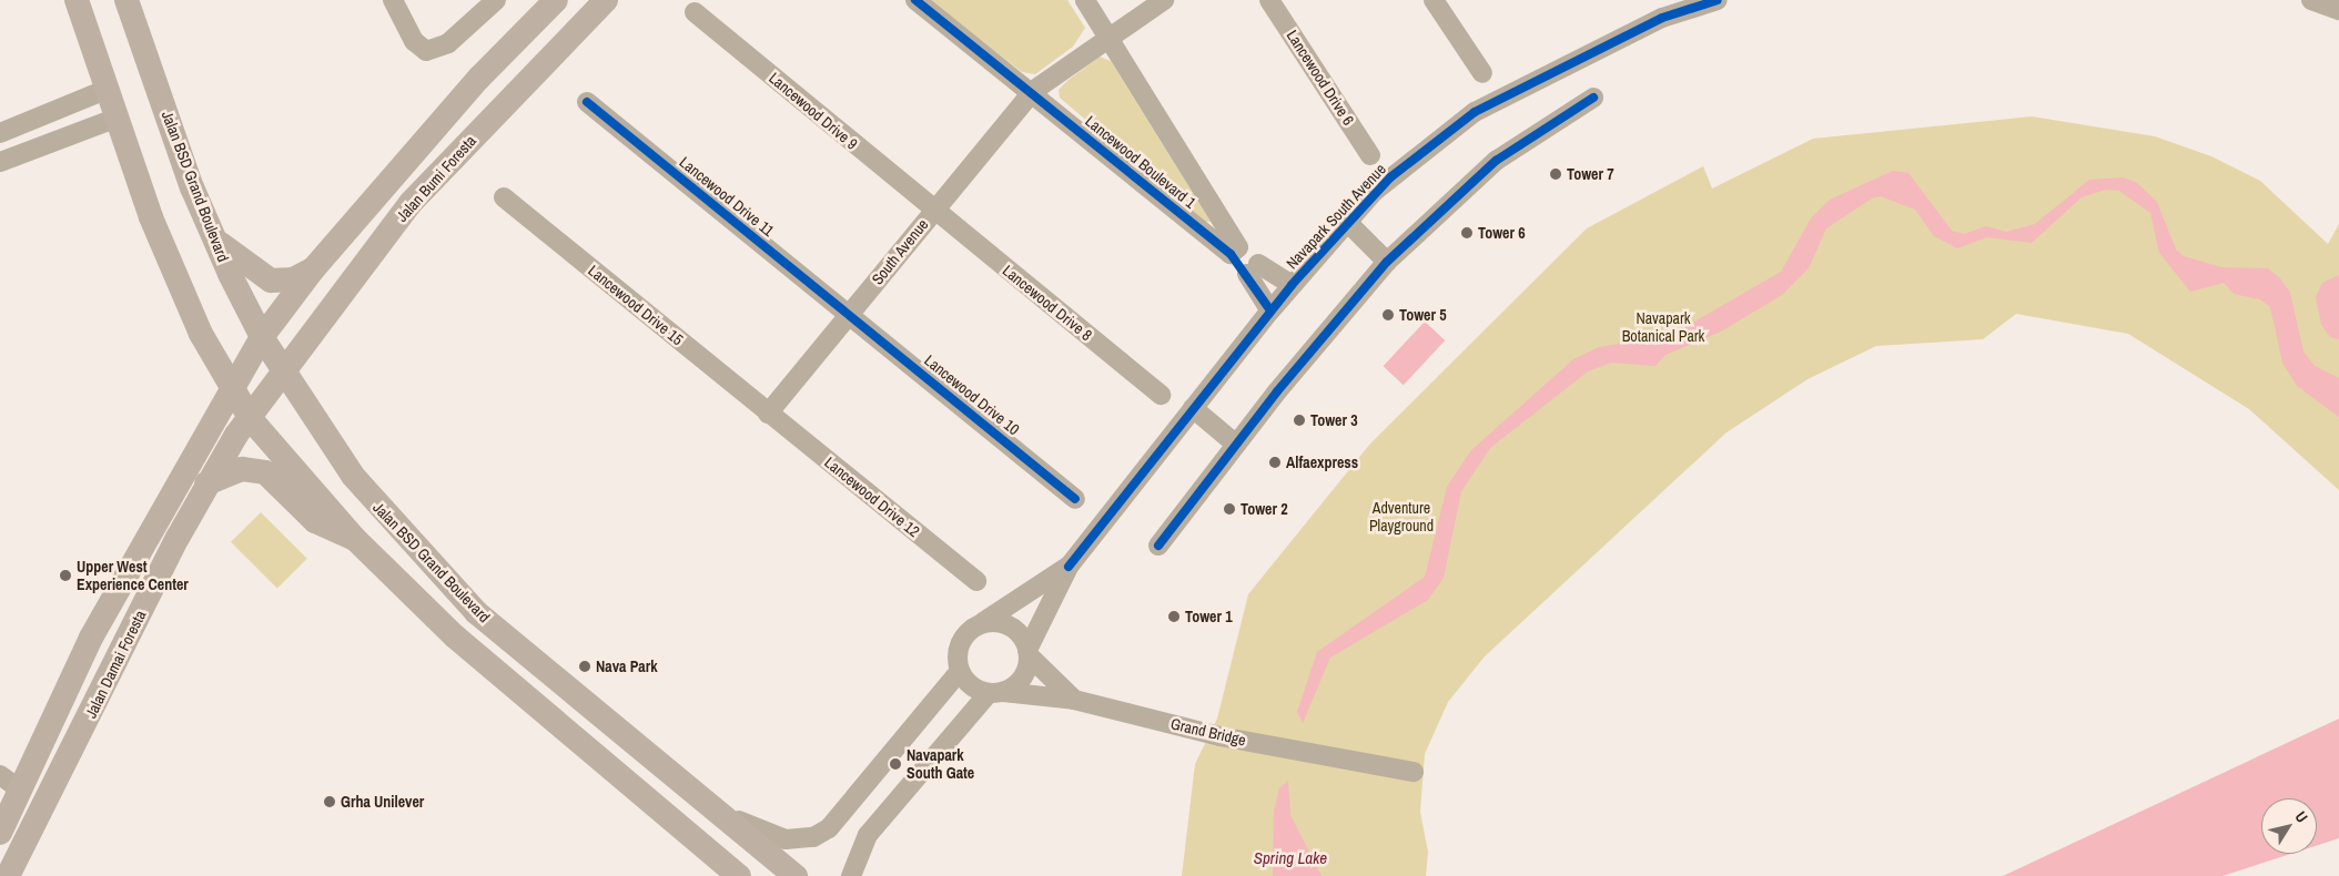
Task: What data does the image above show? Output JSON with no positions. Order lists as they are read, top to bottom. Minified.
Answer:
{"streets":{"main road":["Jalan Bumi Foresta","Jalan BSD Grand Boulevard","Jalan Damai Foresta"],"street":["Lancewood Drive 6","Lancewood Drive 9","Lancewood Boulevard 1","Lancewood Drive 11","Navapark South Avenue","South Avenue","Lancewood Drive 8","Lancewood Drive 15","Lancewood Drive 10","Lancewood Drive 12","Grand Bridge"]},"crossings":[["Lancewood Drive 9","South Avenue"],["Lancewood Drive 9","Lancewood Drive 8"],["Lancewood Boulevard 1","South Avenue"],["Jalan Bumi Foresta","Jalan BSD Grand Boulevard"],["Jalan Bumi Foresta","Jalan Damai Foresta"],["Jalan BSD Grand Boulevard","Jalan Damai Foresta"],["Lancewood Drive 11","South Avenue"],["Lancewood Drive 11","Lancewood Drive 10"],["Navapark South Avenue","Grand Bridge"],["South Avenue","Lancewood Drive 8"],["South Avenue","Lancewood Drive 15"],["South Avenue","Lancewood Drive 10"],["South Avenue","Lancewood Drive 12"],["Lancewood Drive 15","Lancewood Drive 12"]],"water":["Spring Lake"],"parks":["Navapark Botanical Park","Adventure Playground"],"places":["Tower 7","Tower 6","Tower 5","Tower 3","Alfaexpress","Tower 2","Upper West Experience Center","Tower 1","Nava Park","Navapark South Gate","Grha Unilever"],"north":"top right"}
